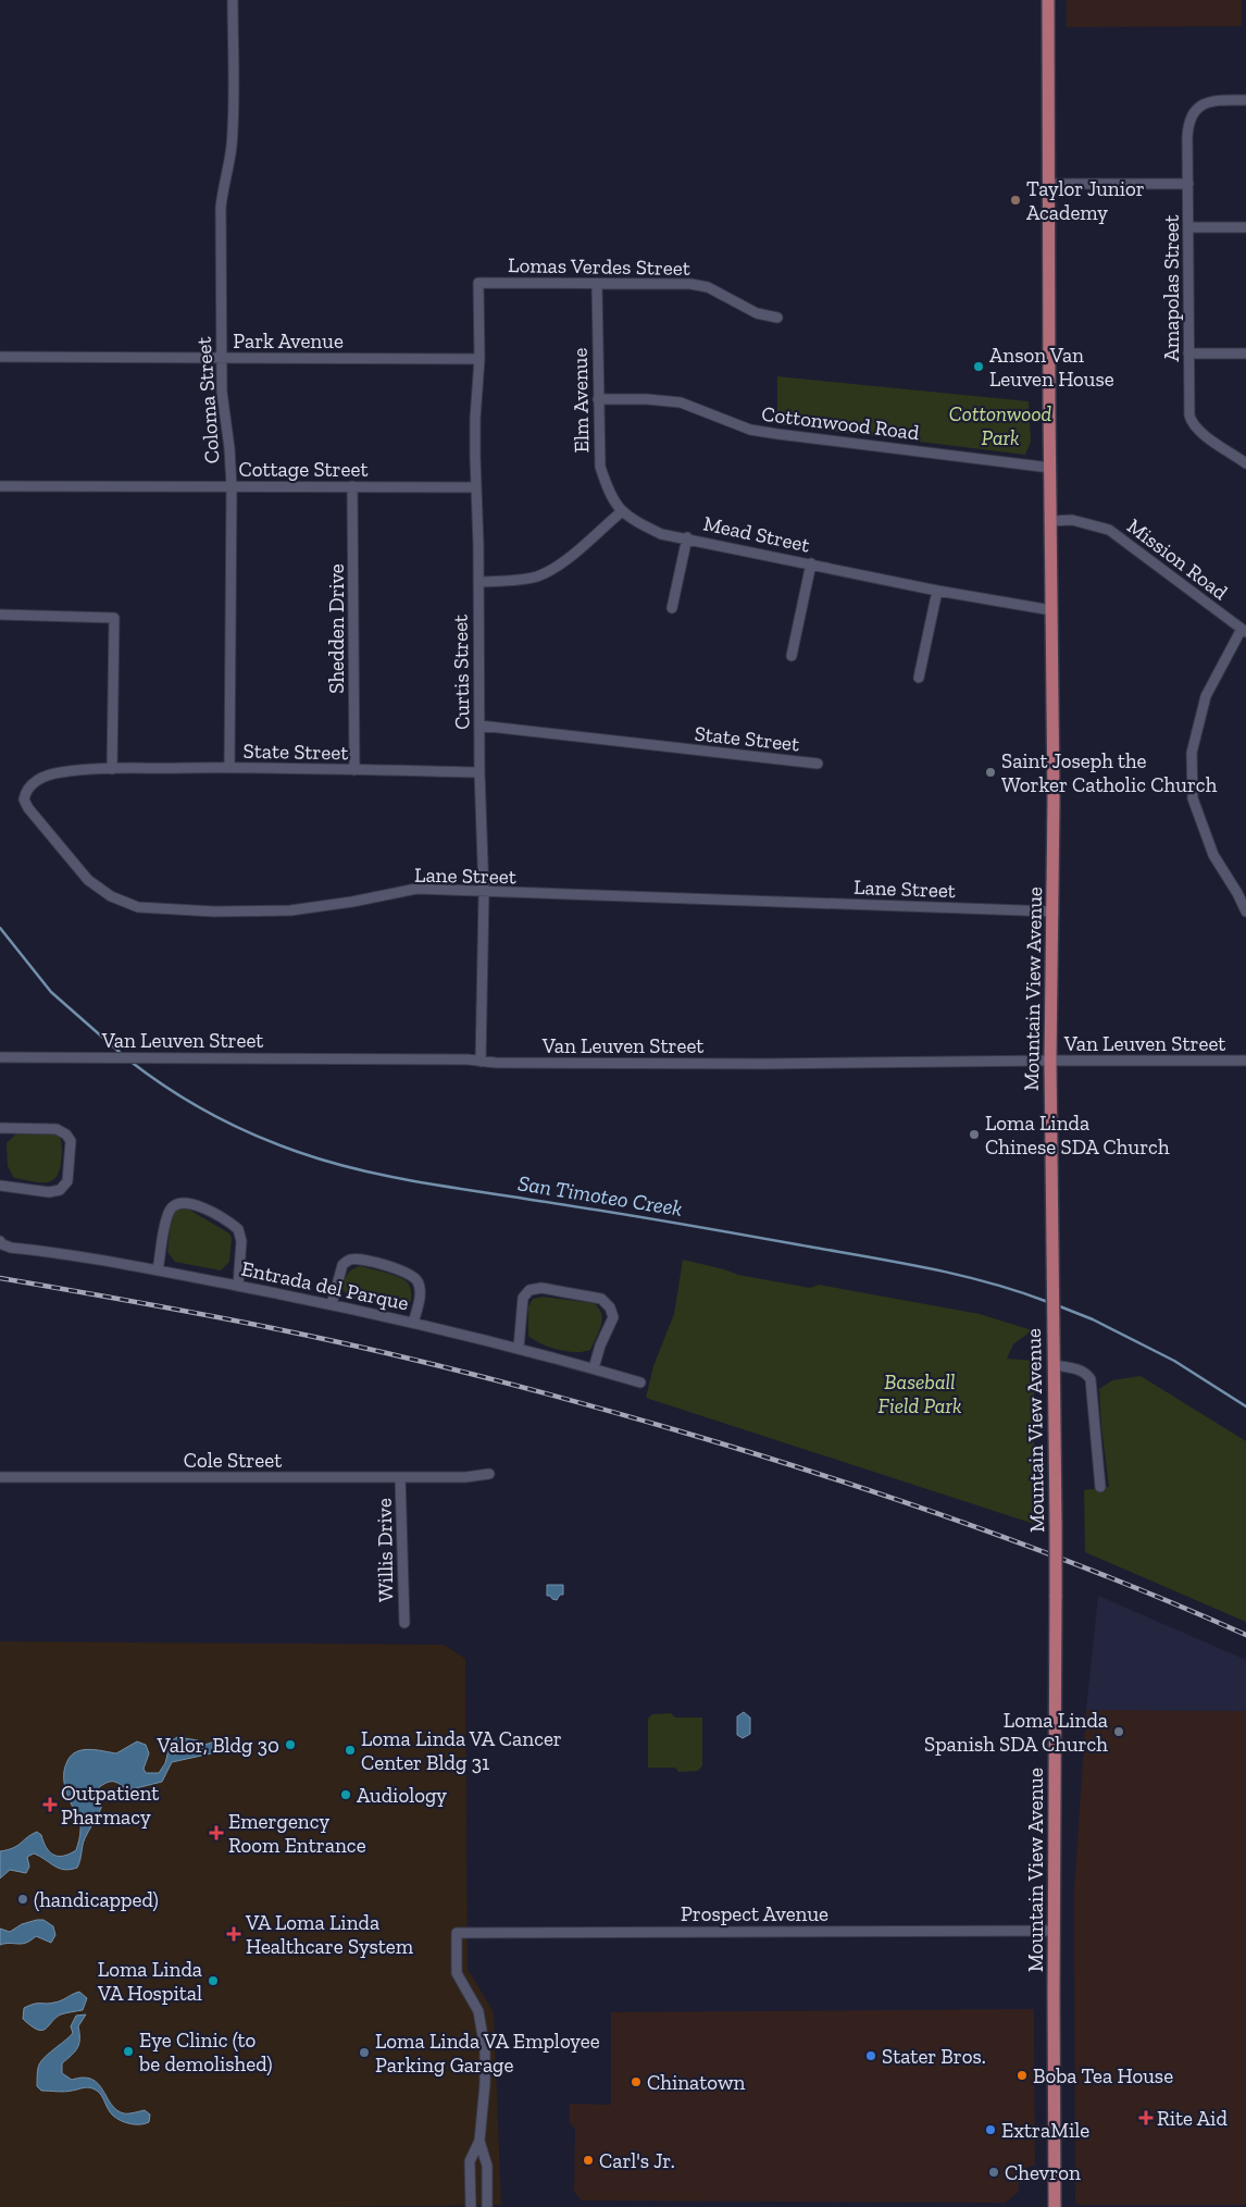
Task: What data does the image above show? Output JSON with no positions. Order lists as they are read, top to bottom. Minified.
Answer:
{"streets":{"main road":["Mountain View Avenue"],"street":["Lomas Verdes Street","Amapolas Street","Park Avenue","Coloma Street","Elm Avenue","Cottonwood Road","Cottage Street","Mead Street","Mission Road","Shedden Drive","Curtis Street","State Street","Lane Street","Van Leuven Street","Entrada del Parque","Cole Street","Willis Drive","Prospect Avenue"]},"crossings":[["Lomas Verdes Street","Elm Avenue"],["Lomas Verdes Street","Curtis Street"],["Park Avenue","Coloma Street"],["Park Avenue","Curtis Street"],["Coloma Street","Cottage Street"],["Coloma Street","State Street"],["Elm Avenue","Cottonwood Road"],["Elm Avenue","Mead Street"],["Cottonwood Road","Mountain View Avenue"],["Cottage Street","Shedden Drive"],["Cottage Street","Curtis Street"],["Mead Street","Mountain View Avenue"],["Mission Road","Mountain View Avenue"],["Shedden Drive","State Street"],["Curtis Street","State Street"],["Curtis Street","Lane Street"],["Curtis Street","Van Leuven Street"],["State Street","Lane Street"],["Lane Street","Mountain View Avenue"],["Mountain View Avenue","Van Leuven Street"],["Mountain View Avenue","Prospect Avenue"],["Cole Street","Willis Drive"]],"water":["San Timoteo Creek"],"parks":["Cottonwood Park","Baseball Field Park"],"places":{"other":["Taylor Junior Academy","Anson Van Leuven House","Saint Joseph the Worker Catholic Church","Loma Linda Chinese SDA Church","Loma Linda Spanish SDA Church","Valor, Bldg 30","Loma Linda VA Cancer Center Bldg 31","Audiology","(handicapped)","Loma Linda VA Hospital","Eye Clinic (to be demolished)","Loma Linda VA Employee Parking Garage","Stater Bros.","Boba Tea House","Chinatown","ExtraMile","Carl's Jr.","Chevron"],"health":["Outpatient Pharmacy","Emergency Room Entrance","VA Loma Linda Healthcare System","Rite Aid"]}}
